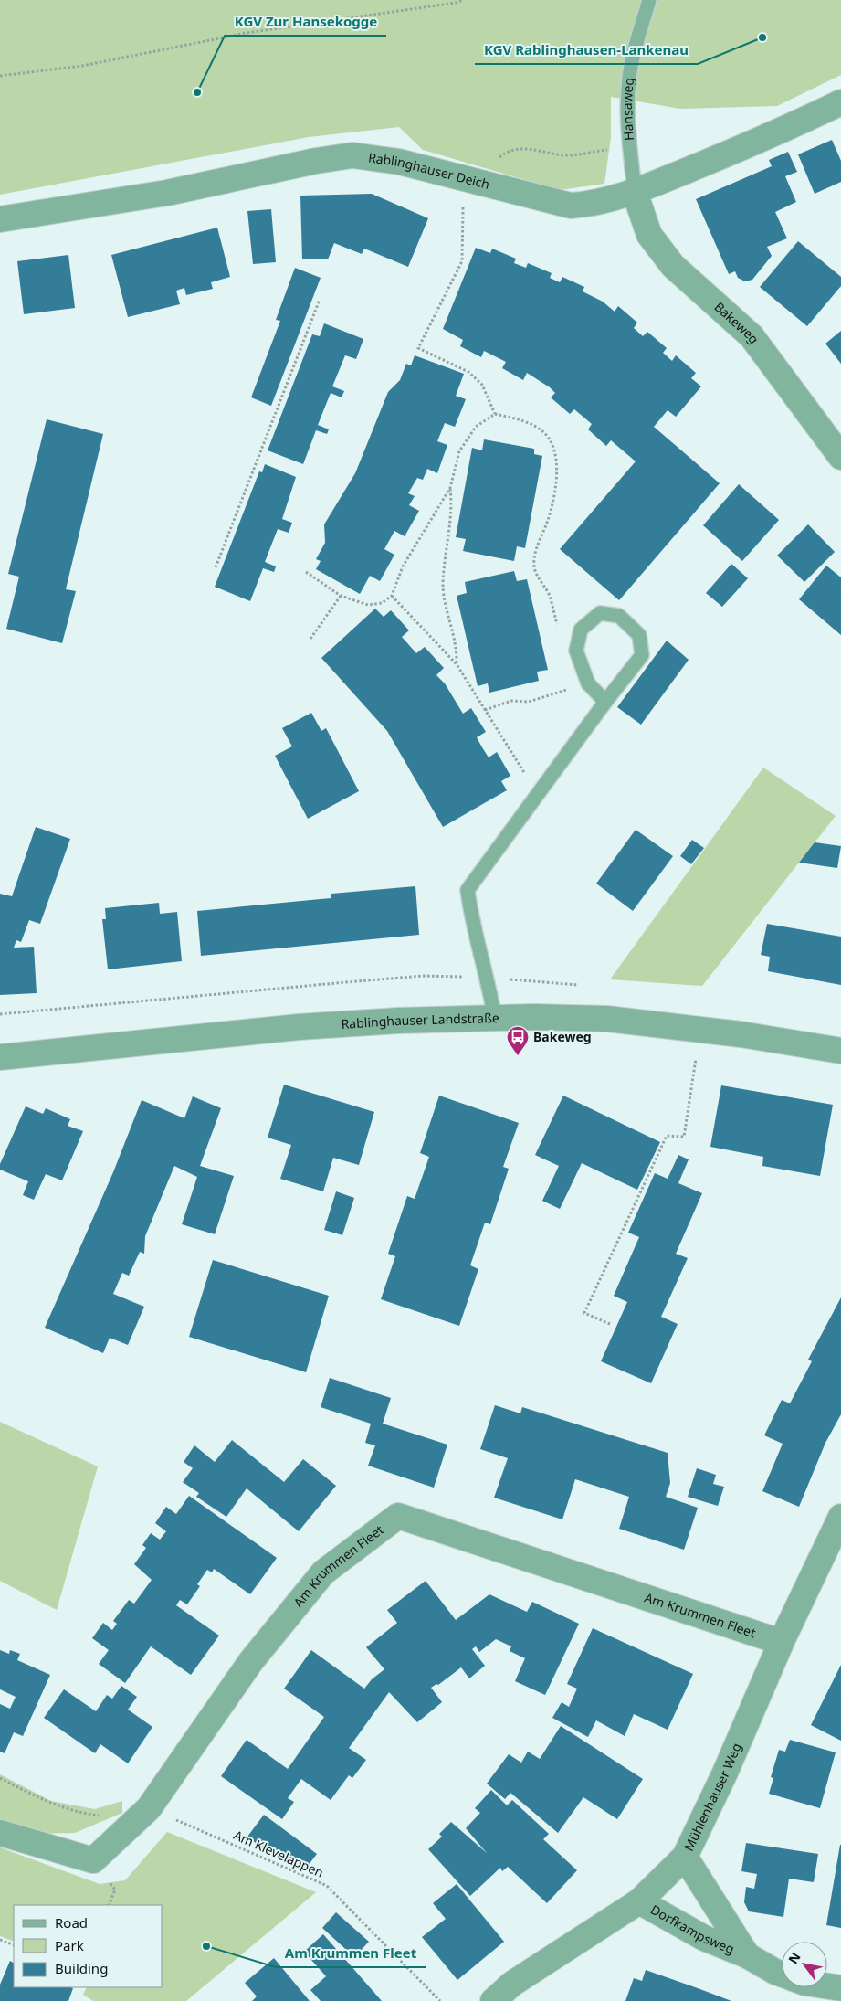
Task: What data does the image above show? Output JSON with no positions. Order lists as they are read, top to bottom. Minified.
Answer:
{"streets":{"street":["Rablinghauser Deich","Bakeweg","Rablinghauser Landstraße","Am Krummen Fleet","Mühlenhauser Weg","Dorfkampsweg"],"lane":["Hansaweg"],"path":["Am Klevelappen"]},"crossings":[["Hansaweg","Rablinghauser Deich"],["Hansaweg","Bakeweg"],["Rablinghauser Deich","Bakeweg"],["Am Krummen Fleet","Mühlenhauser Weg"],["Am Krummen Fleet","Am Klevelappen"],["Mühlenhauser Weg","Dorfkampsweg"]],"places":{"other":["KGV Rablinghausen-Lankenau","KGV Zur Hansekogge","Am Krummen Fleet"],"bus stop":["Bakeweg"]},"legend":["Road","Park","Building"],"north":"top left"}
